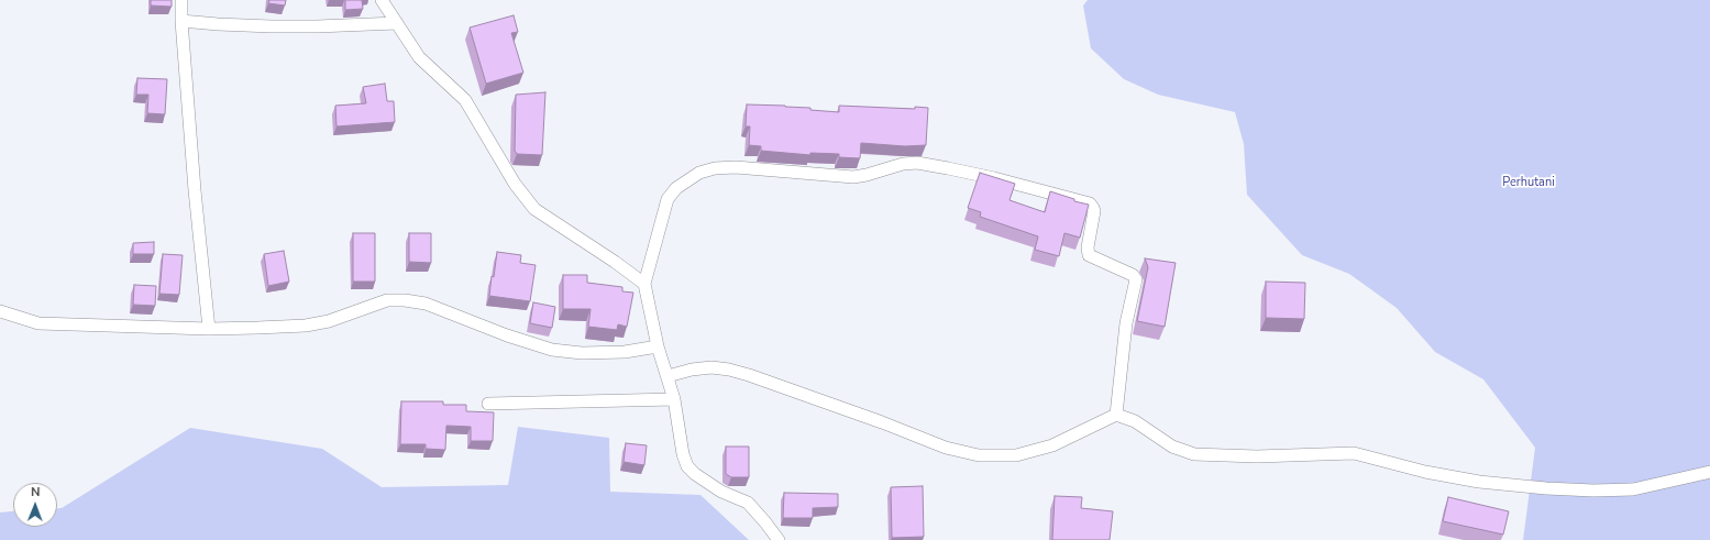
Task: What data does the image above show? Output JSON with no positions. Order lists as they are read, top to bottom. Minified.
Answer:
{"parks":["Perhutani"],"north":"top"}
